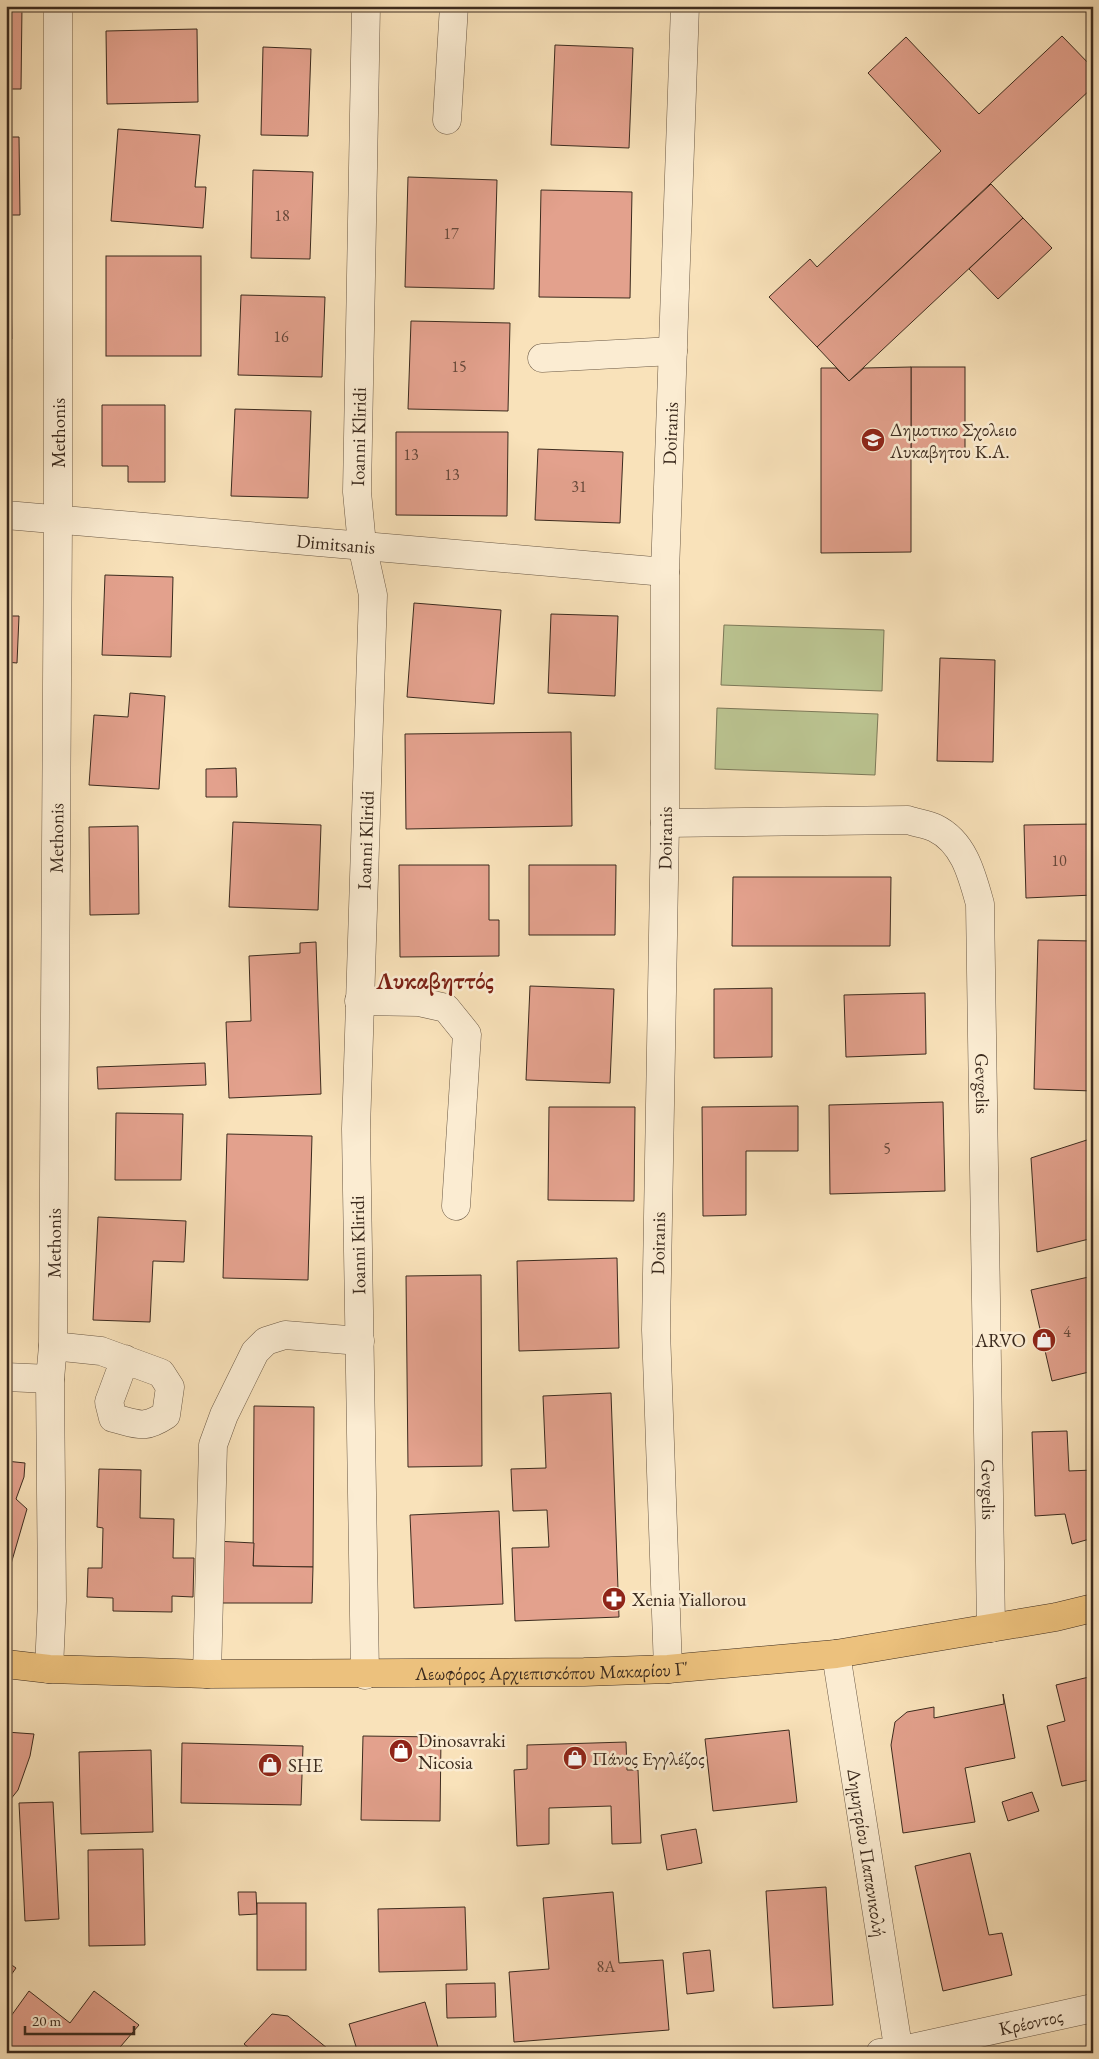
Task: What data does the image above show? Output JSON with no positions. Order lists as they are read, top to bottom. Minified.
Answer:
{"streets":{"main road":["Λεωφόρος Αρχιεπισκόπου Μακαρίου Γ'"],"street":["Methonis","Doiranis","Ioanni Kliridi","Dimitsanis","Gevgelis","Δημητρίου Παπανικολή","Κρέοντος"]},"crossings":[["Methonis","Dimitsanis"],["Methonis","Λεωφόρος Αρχιεπισκόπου Μακαρίου Γ'"],["Doiranis","Dimitsanis"],["Doiranis","Gevgelis"],["Doiranis","Λεωφόρος Αρχιεπισκόπου Μακαρίου Γ'"],["Ioanni Kliridi","Dimitsanis"],["Ioanni Kliridi","Λεωφόρος Αρχιεπισκόπου Μακαρίου Γ'"],["Gevgelis","Λεωφόρος Αρχιεπισκόπου Μακαρίου Γ'"],["Λεωφόρος Αρχιεπισκόπου Μακαρίου Γ'","Δημητρίου Παπανικολή"],["Δημητρίου Παπανικολή","Κρέοντος"]],"districts":["Λυκαβηττός"],"places":{"school or university":["Δημοτικο Σχολειο Λυκαβητου Κ.Α."],"shop":["ARVO","Dinosavraki Nicosia","Πάνος Εγγλέζος","SHE"],"pharmacy":["Xenia Yiallorou"]},"house_numbers":["18","17","16","15","13","13","31","10","5","4","8A"],"scale_bar":"20 m"}
